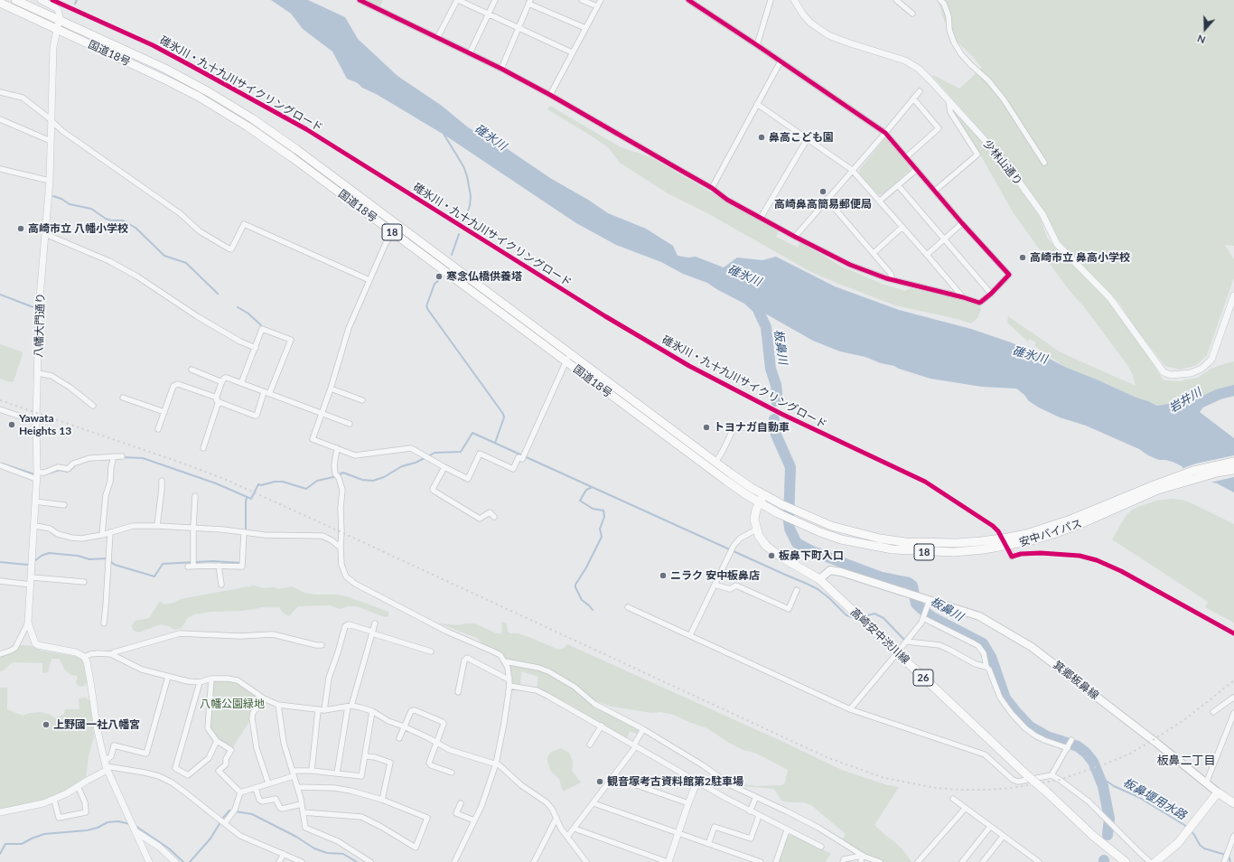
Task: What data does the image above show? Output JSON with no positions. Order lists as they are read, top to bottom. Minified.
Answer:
{"streets":{"main road":["国道18号","18","安中バイパス","高崎安中渋川線","26","箕郷板鼻線"],"street":["少林山通り","八幡大門通り"],"cycle path":["碓氷川・九十九川サイクリングロード"]},"crossings":[["国道18号","八幡大門通り"],["国道18号","安中バイパス"],["国道18号","高崎安中渋川線"],["安中バイパス","高崎安中渋川線"],["高崎安中渋川線","箕郷板鼻線"]],"districts":["板鼻二丁目"],"water":["碓氷川","板鼻川","岩井川","板鼻堰用水路"],"parks":["八幡公園緑地"],"places":["鼻高こども園","高崎鼻高簡易郵便局","高崎市立 八幡小学校","高崎市立 鼻高小学校","寒念仏橋供養塔","Yawata Heights 13","トヨナガ自動車","板鼻下町入口","ニラク 安中板鼻店","上野國一社八幡宮","観音塚考古資料館第2駐車場"],"north":"bottom"}
